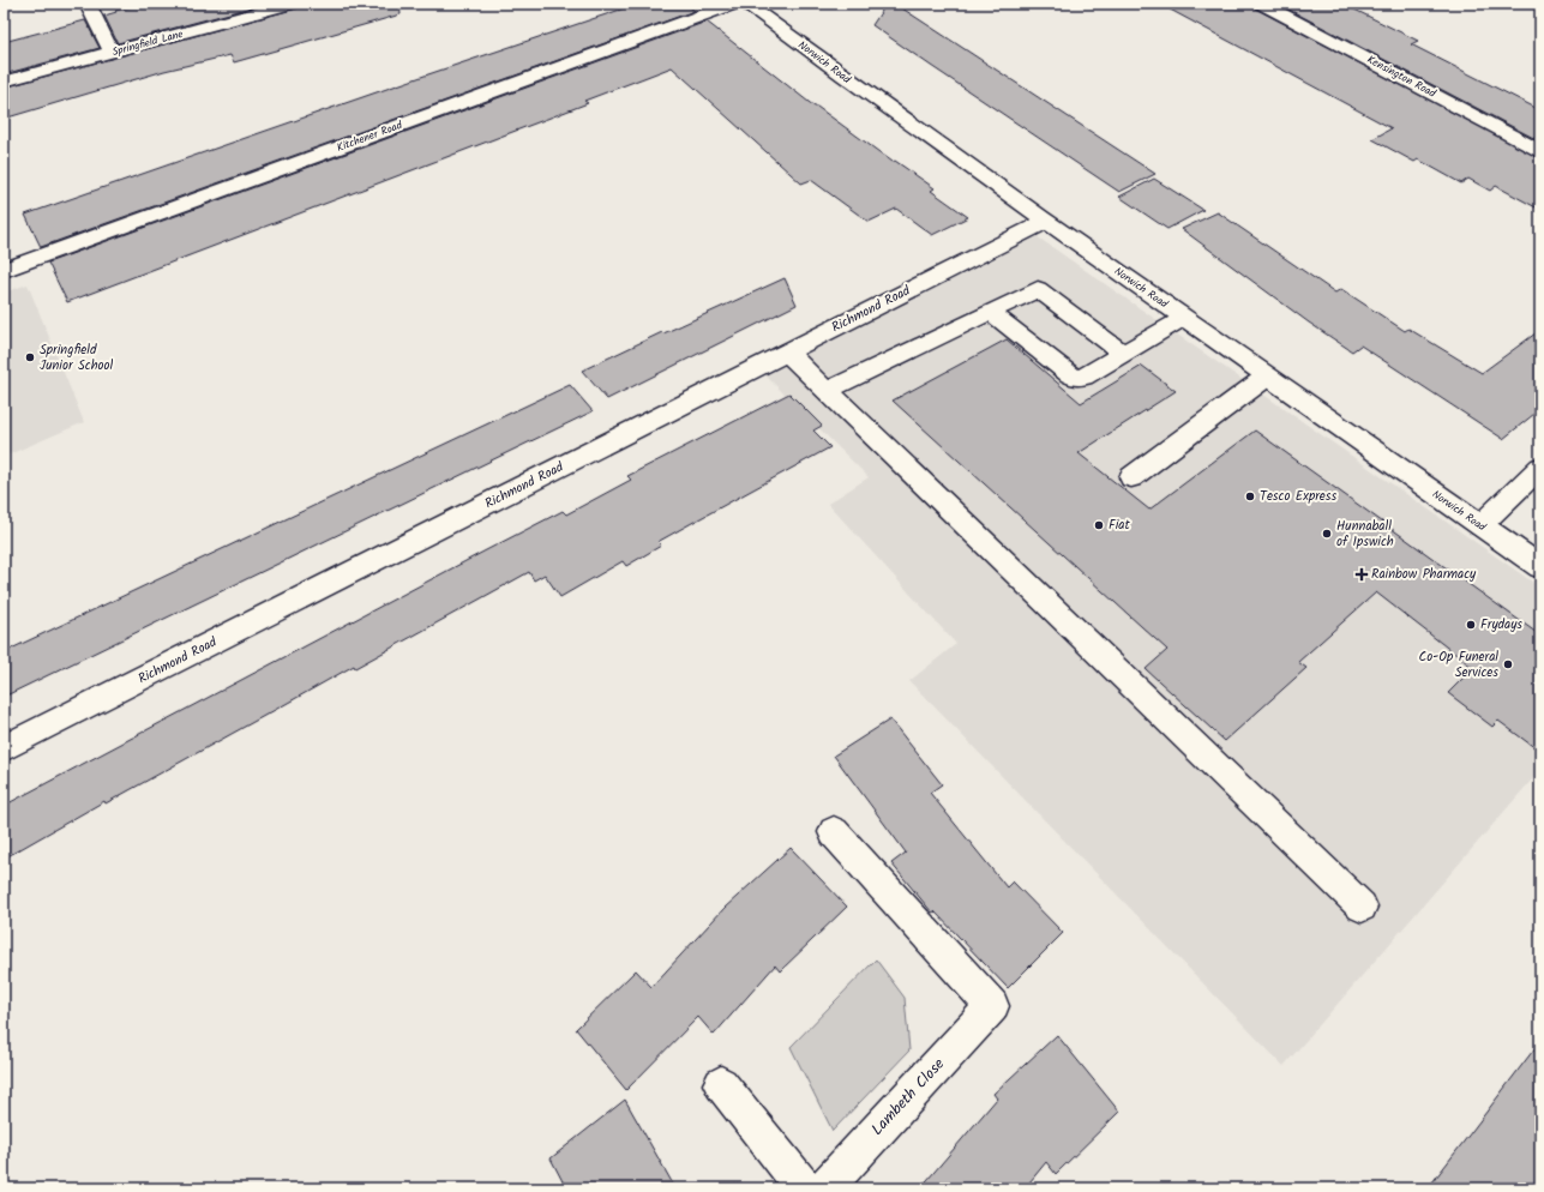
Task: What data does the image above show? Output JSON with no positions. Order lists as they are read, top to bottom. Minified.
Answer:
{"streets":{"street":["Springfield Lane","Norwich Road","Kensington Road","Kitchener Road","Richmond Road","Lambeth Close"]},"crossings":[["Norwich Road","Richmond Road"]],"places":{"other":["Springfield Junior School","Tesco Express","Fiat","Hunnaball of Ipswich","Frydays","Co-Op Funeral Services"],"health":["Rainbow Pharmacy"]}}
